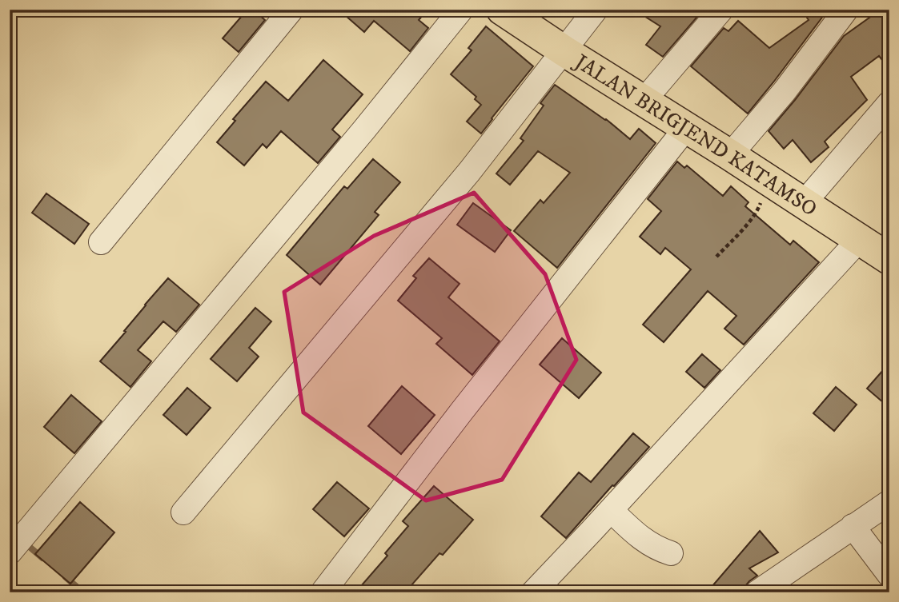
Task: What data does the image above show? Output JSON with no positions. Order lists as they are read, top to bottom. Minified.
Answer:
{"streets":{"highway":["JALAN BRIGJEND KATAMSO"]}}
